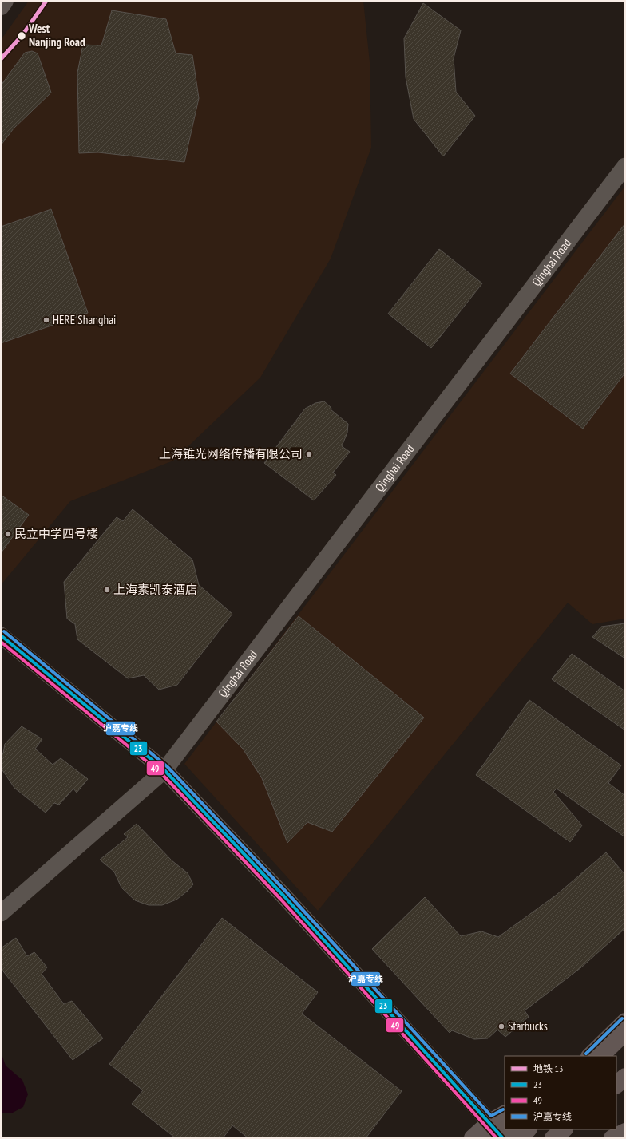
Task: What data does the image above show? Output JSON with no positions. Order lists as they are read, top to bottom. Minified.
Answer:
{"streets":{"street":["Qinghai Road"]},"places":["West Nanjing Road","HERE Shanghai","上海锥光网络传播有限公司","民立中学四号楼","上海素凯泰酒店","Starbucks"],"lines":["metro line 13","transit line 沪嘉专线","transit line 23","transit line 49"],"legend":["地铁 13","23","49","沪嘉专线"]}
